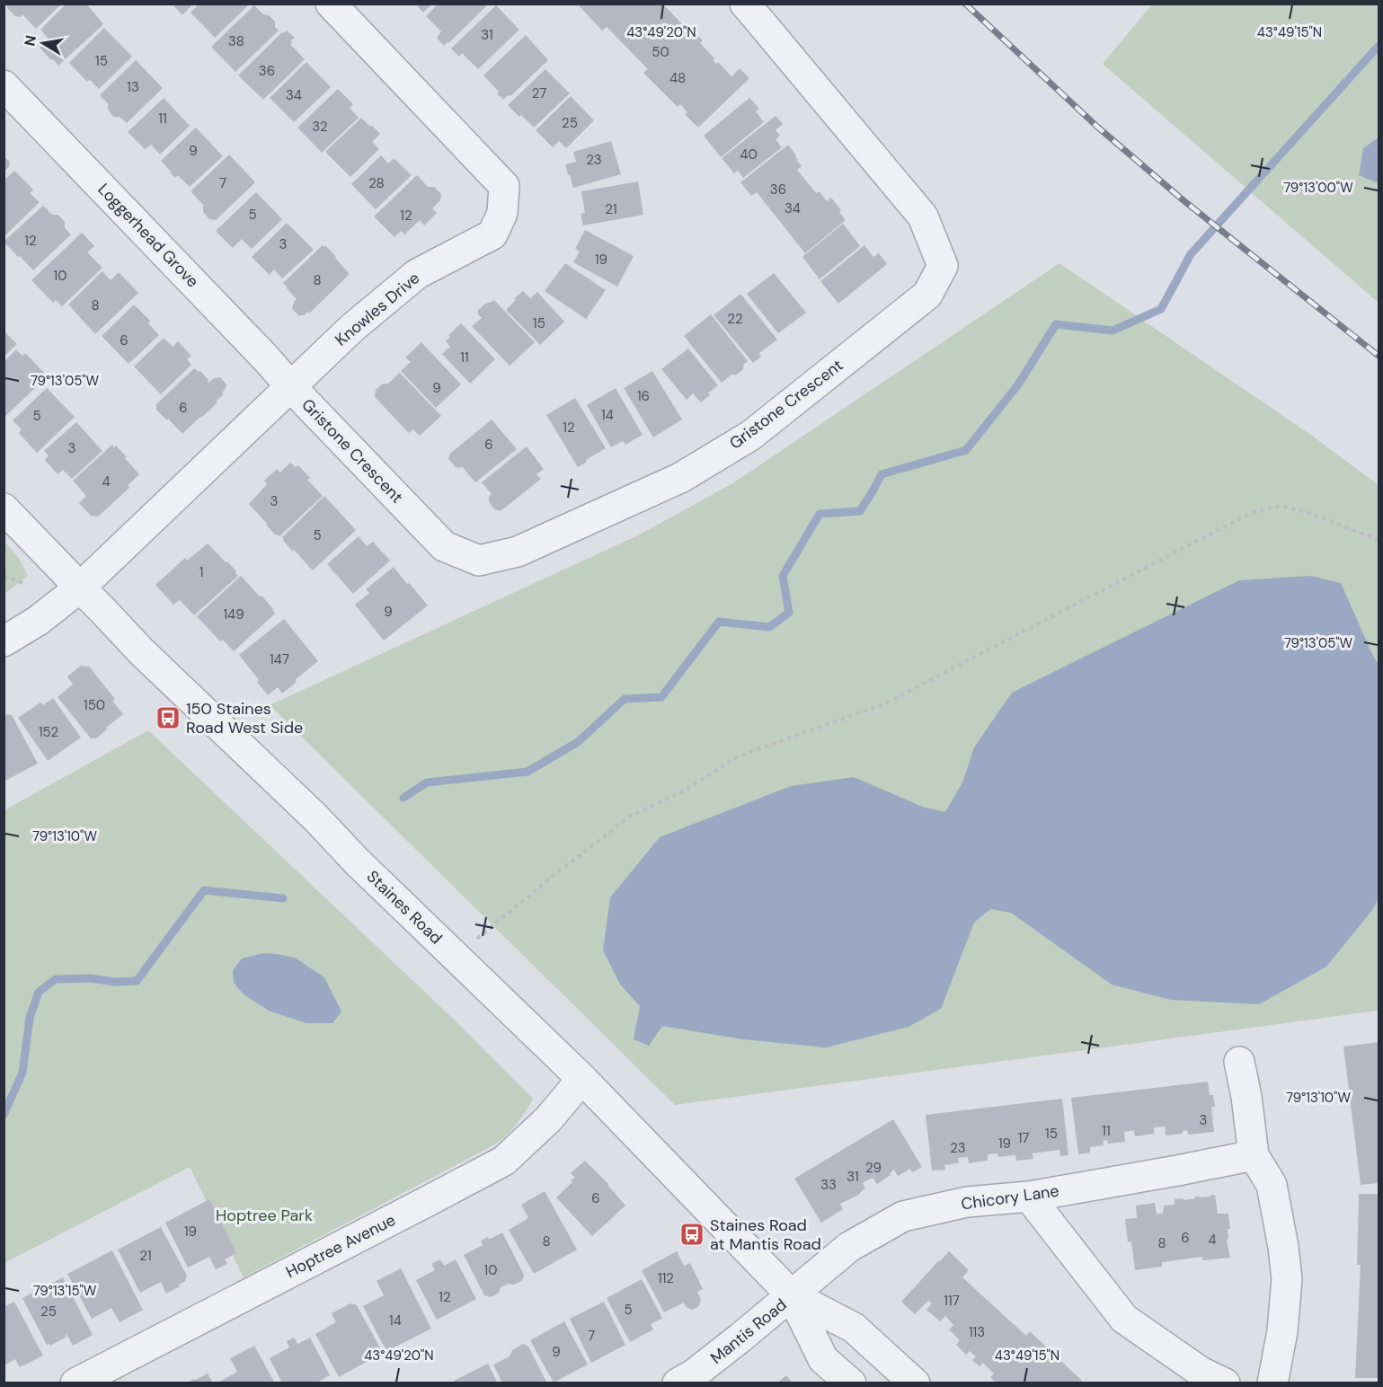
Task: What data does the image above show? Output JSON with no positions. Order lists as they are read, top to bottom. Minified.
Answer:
{"streets":{"street":["Loggerhead Grove","Knowles Drive","Gristone Crescent","Staines Road","Chicory Lane","Hoptree Avenue","Mantis Road"]},"crossings":[["Loggerhead Grove","Knowles Drive"],["Loggerhead Grove","Gristone Crescent"],["Knowles Drive","Gristone Crescent"],["Knowles Drive","Staines Road"],["Staines Road","Chicory Lane"],["Staines Road","Hoptree Avenue"],["Staines Road","Mantis Road"],["Chicory Lane","Mantis Road"]],"parks":["Hoptree Park"],"places":{"bus stop":["150 Staines Road West Side","Staines Road at Mantis Road"]},"house_numbers":["31","38","50","15","36","48","13","27","34","11","25","32","9","40","23","7","28","36","34","21","5","12","12","3","19","10","8","8","22","15","6","11","9","16","6","14","5","12","6","3","4","3","5","1","9","149","147","150","152","3","11","15","17","19","23","29","31","33","6","19","6","4","8","8","21","10","112","12","117","5","25","14","113","7","9"],"north":"left","coordinates":["43°49'20\"N","43°49'15\"N","79°13'00\"W","79°13'05\"W","79°13'10\"W","79°13'15\"W"]}
